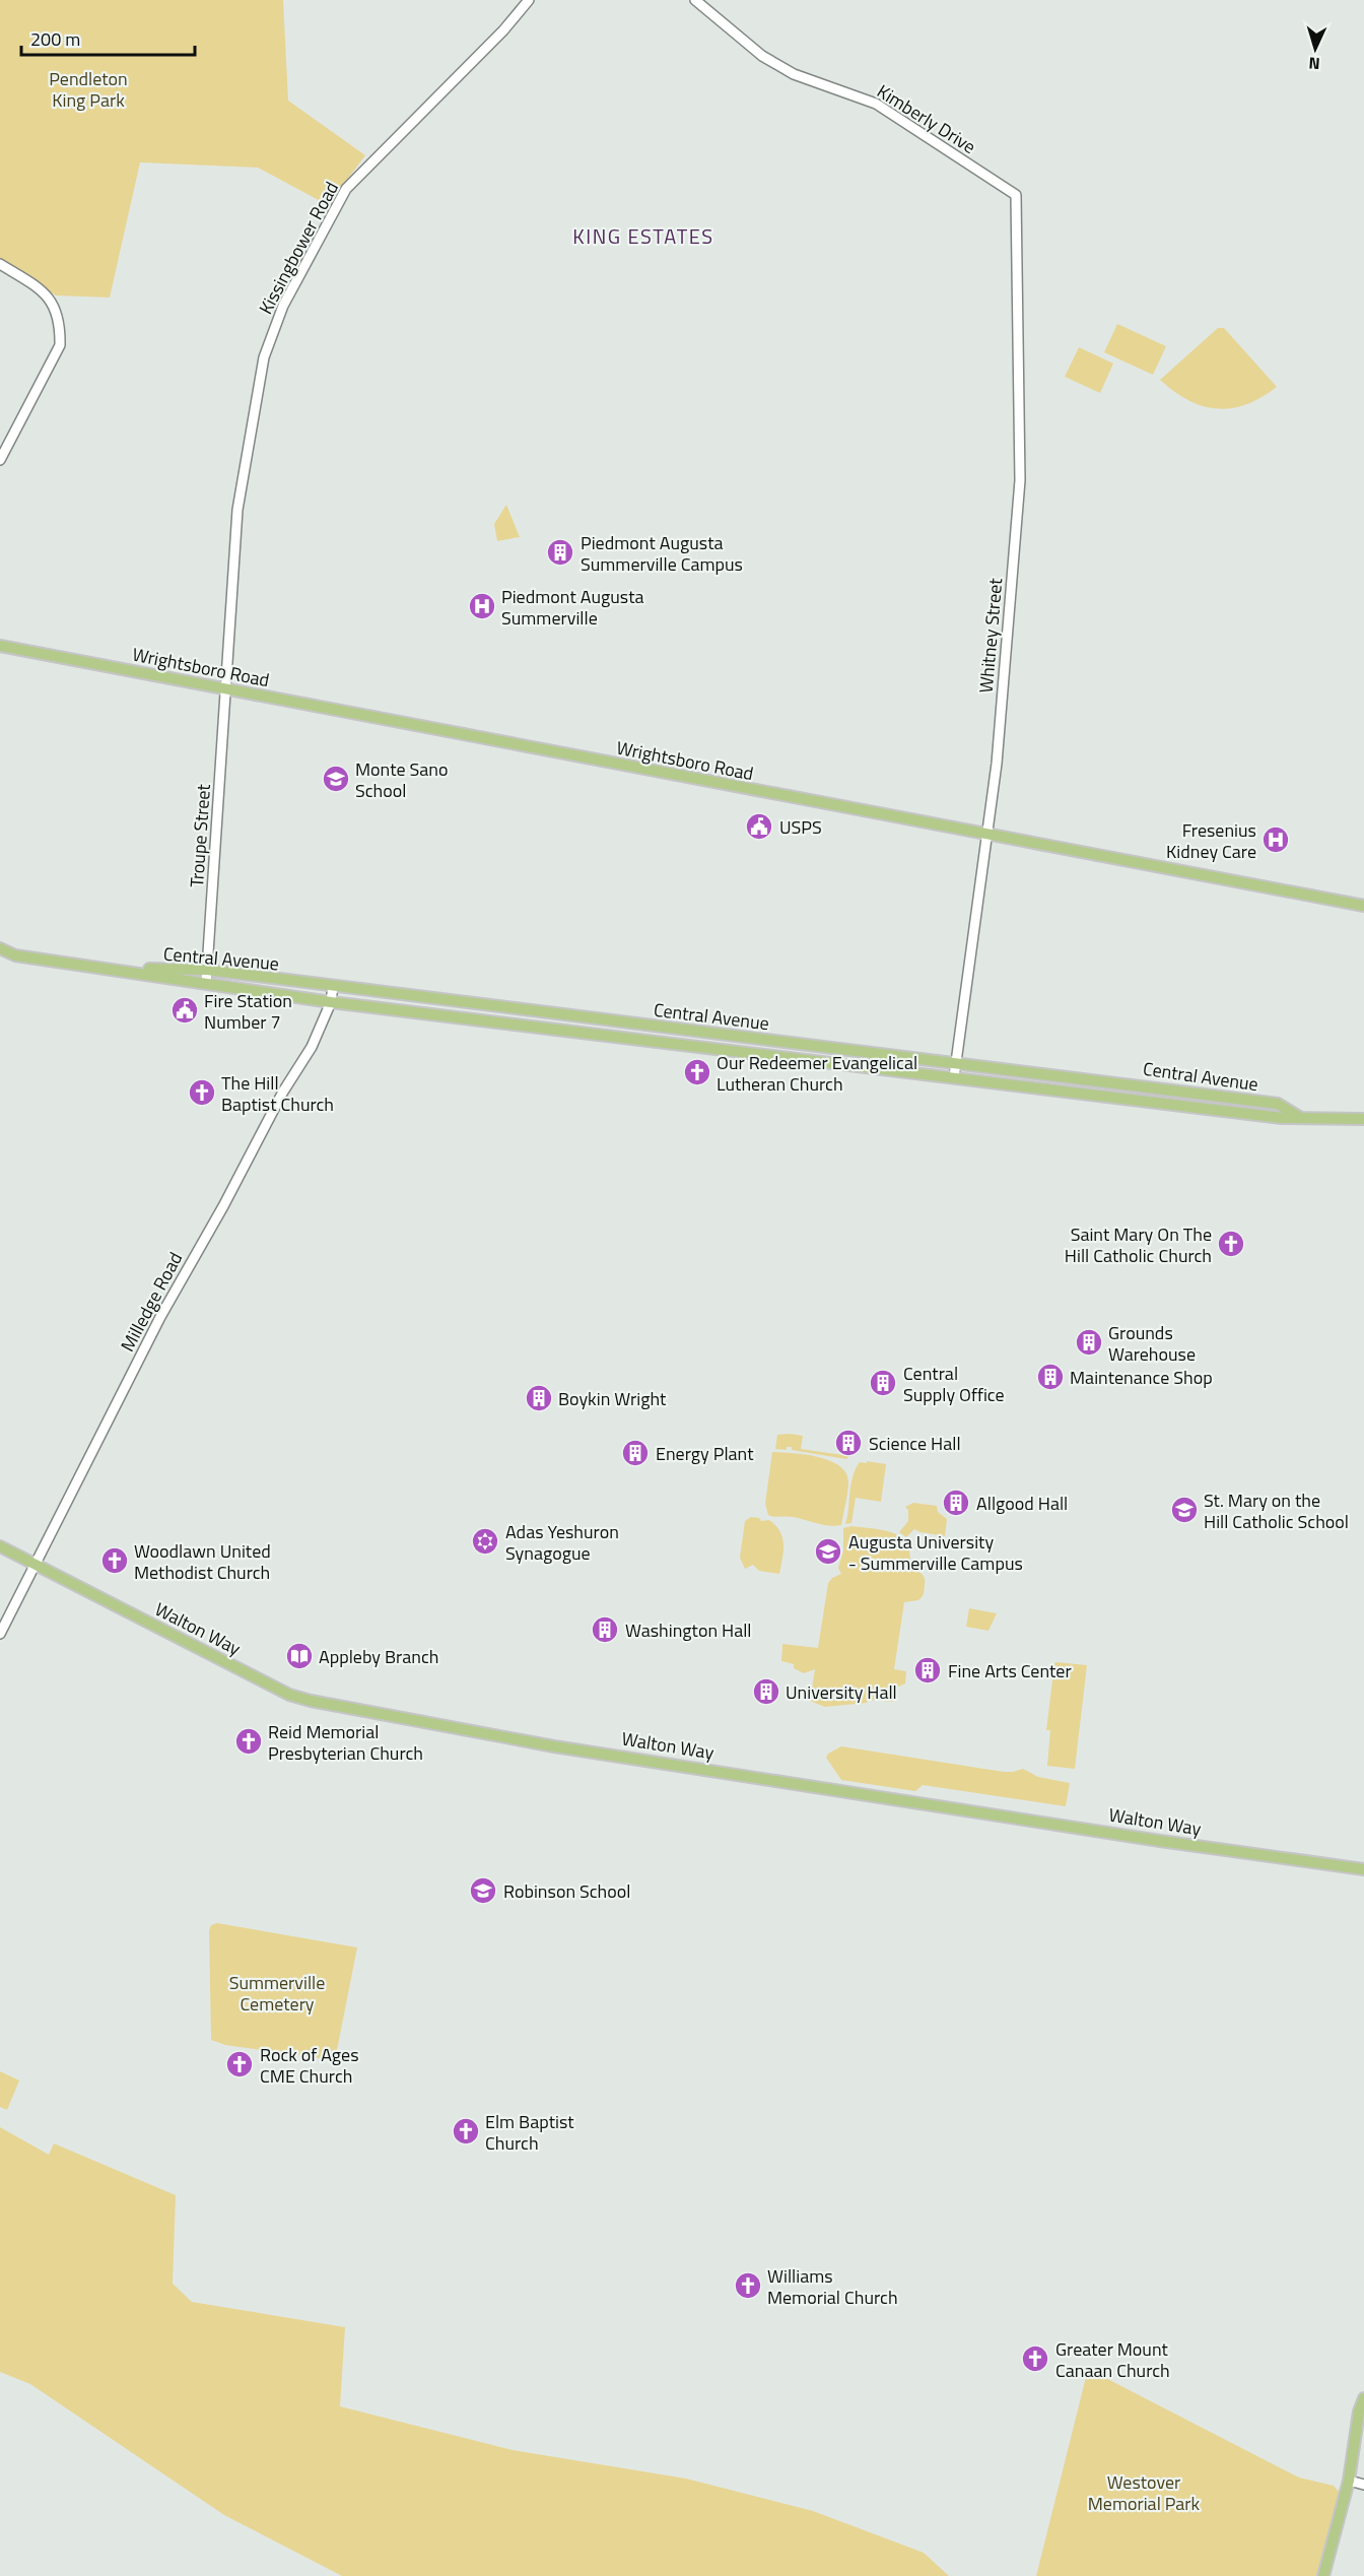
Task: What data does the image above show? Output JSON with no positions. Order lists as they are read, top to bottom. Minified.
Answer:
{"streets":{"main road":["Wrightsboro Road","Central Avenue","Walton Way"],"street":["Kimberly Drive","Kissingbower Road","Whitney Street","Troupe Street","Milledge Road"]},"crossings":[["Kimberly Drive","Whitney Street"],["Kissingbower Road","Wrightsboro Road"],["Kissingbower Road","Troupe Street"],["Whitney Street","Wrightsboro Road"],["Whitney Street","Central Avenue"],["Wrightsboro Road","Troupe Street"],["Troupe Street","Central Avenue"],["Central Avenue","Milledge Road"],["Milledge Road","Walton Way"]],"districts":["KING ESTATES"],"parks":["Pendleton King Park","Summerville Cemetery","Westover Memorial Park"],"places":{"building":["Piedmont Augusta Summerville Campus","Grounds Warehouse","Maintenance Shop","Central Supply Office","Boykin Wright","Science Hall","Energy Plant","Allgood Hall","Washington Hall","Fine Arts Center","University Hall"],"hospital":["Piedmont Augusta Summerville","Fresenius Kidney Care"],"school or university":["Monte Sano School","St. Mary on the Hill Catholic School","Augusta University - Summerville Campus","Robinson School"],"public building":["USPS","Fire Station Number 7"],"church":["Our Redeemer Evangelical Lutheran Church","The Hill Baptist Church","Saint Mary On The Hill Catholic Church","Woodlawn United Methodist Church","Reid Memorial Presbyterian Church","Rock of Ages CME Church","Elm Baptist Church","Williams Memorial Church","Greater Mount Canaan Church"],"synagogue":["Adas Yeshuron Synagogue"],"library":["Appleby Branch"]},"scale_bar":"200 m","north":"bottom"}
